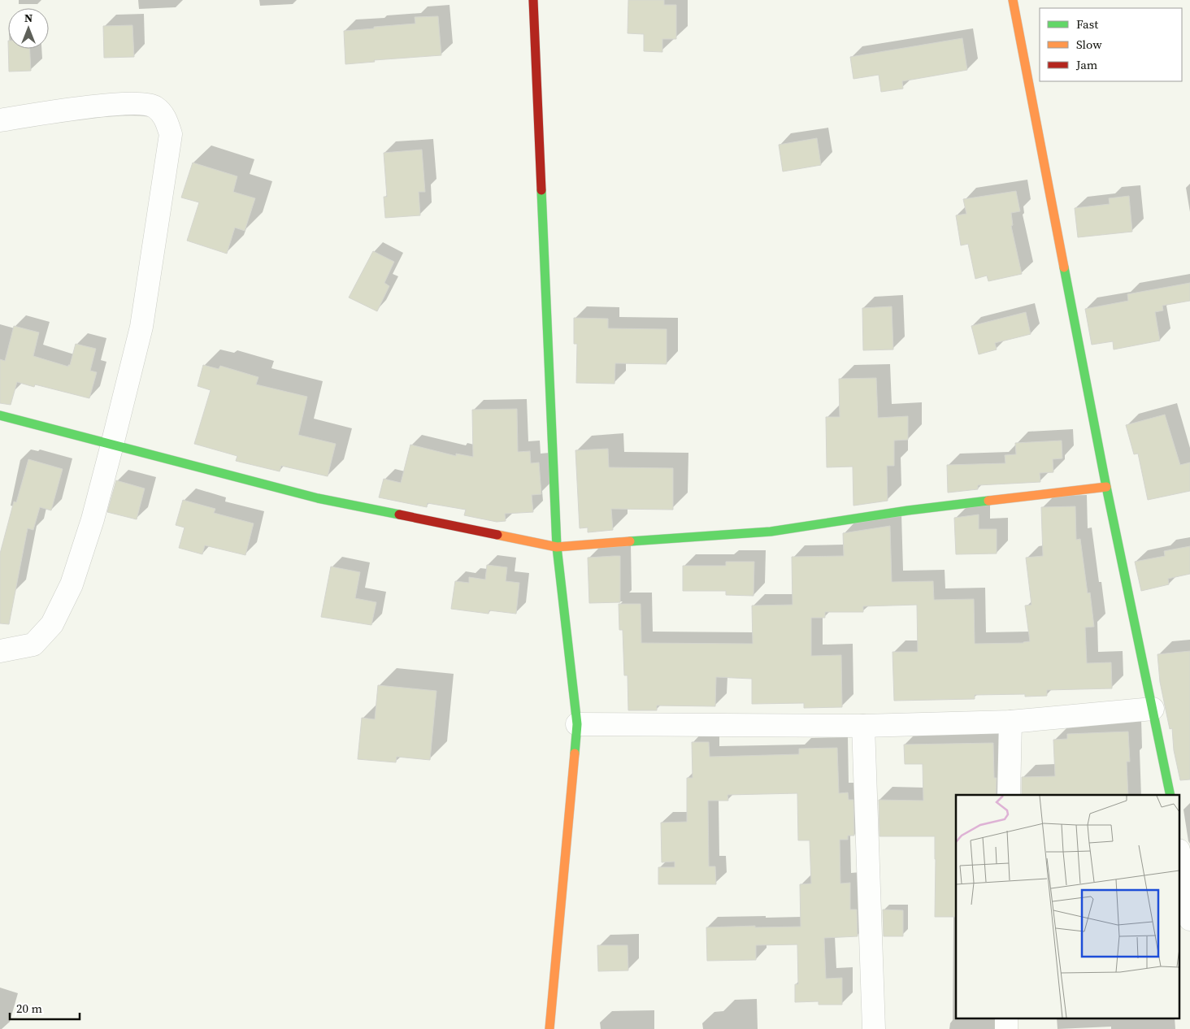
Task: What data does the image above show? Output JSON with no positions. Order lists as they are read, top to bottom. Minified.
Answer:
{"legend":["Fast","Slow","Jam"],"scale_bar":"20 m","north":"top"}
